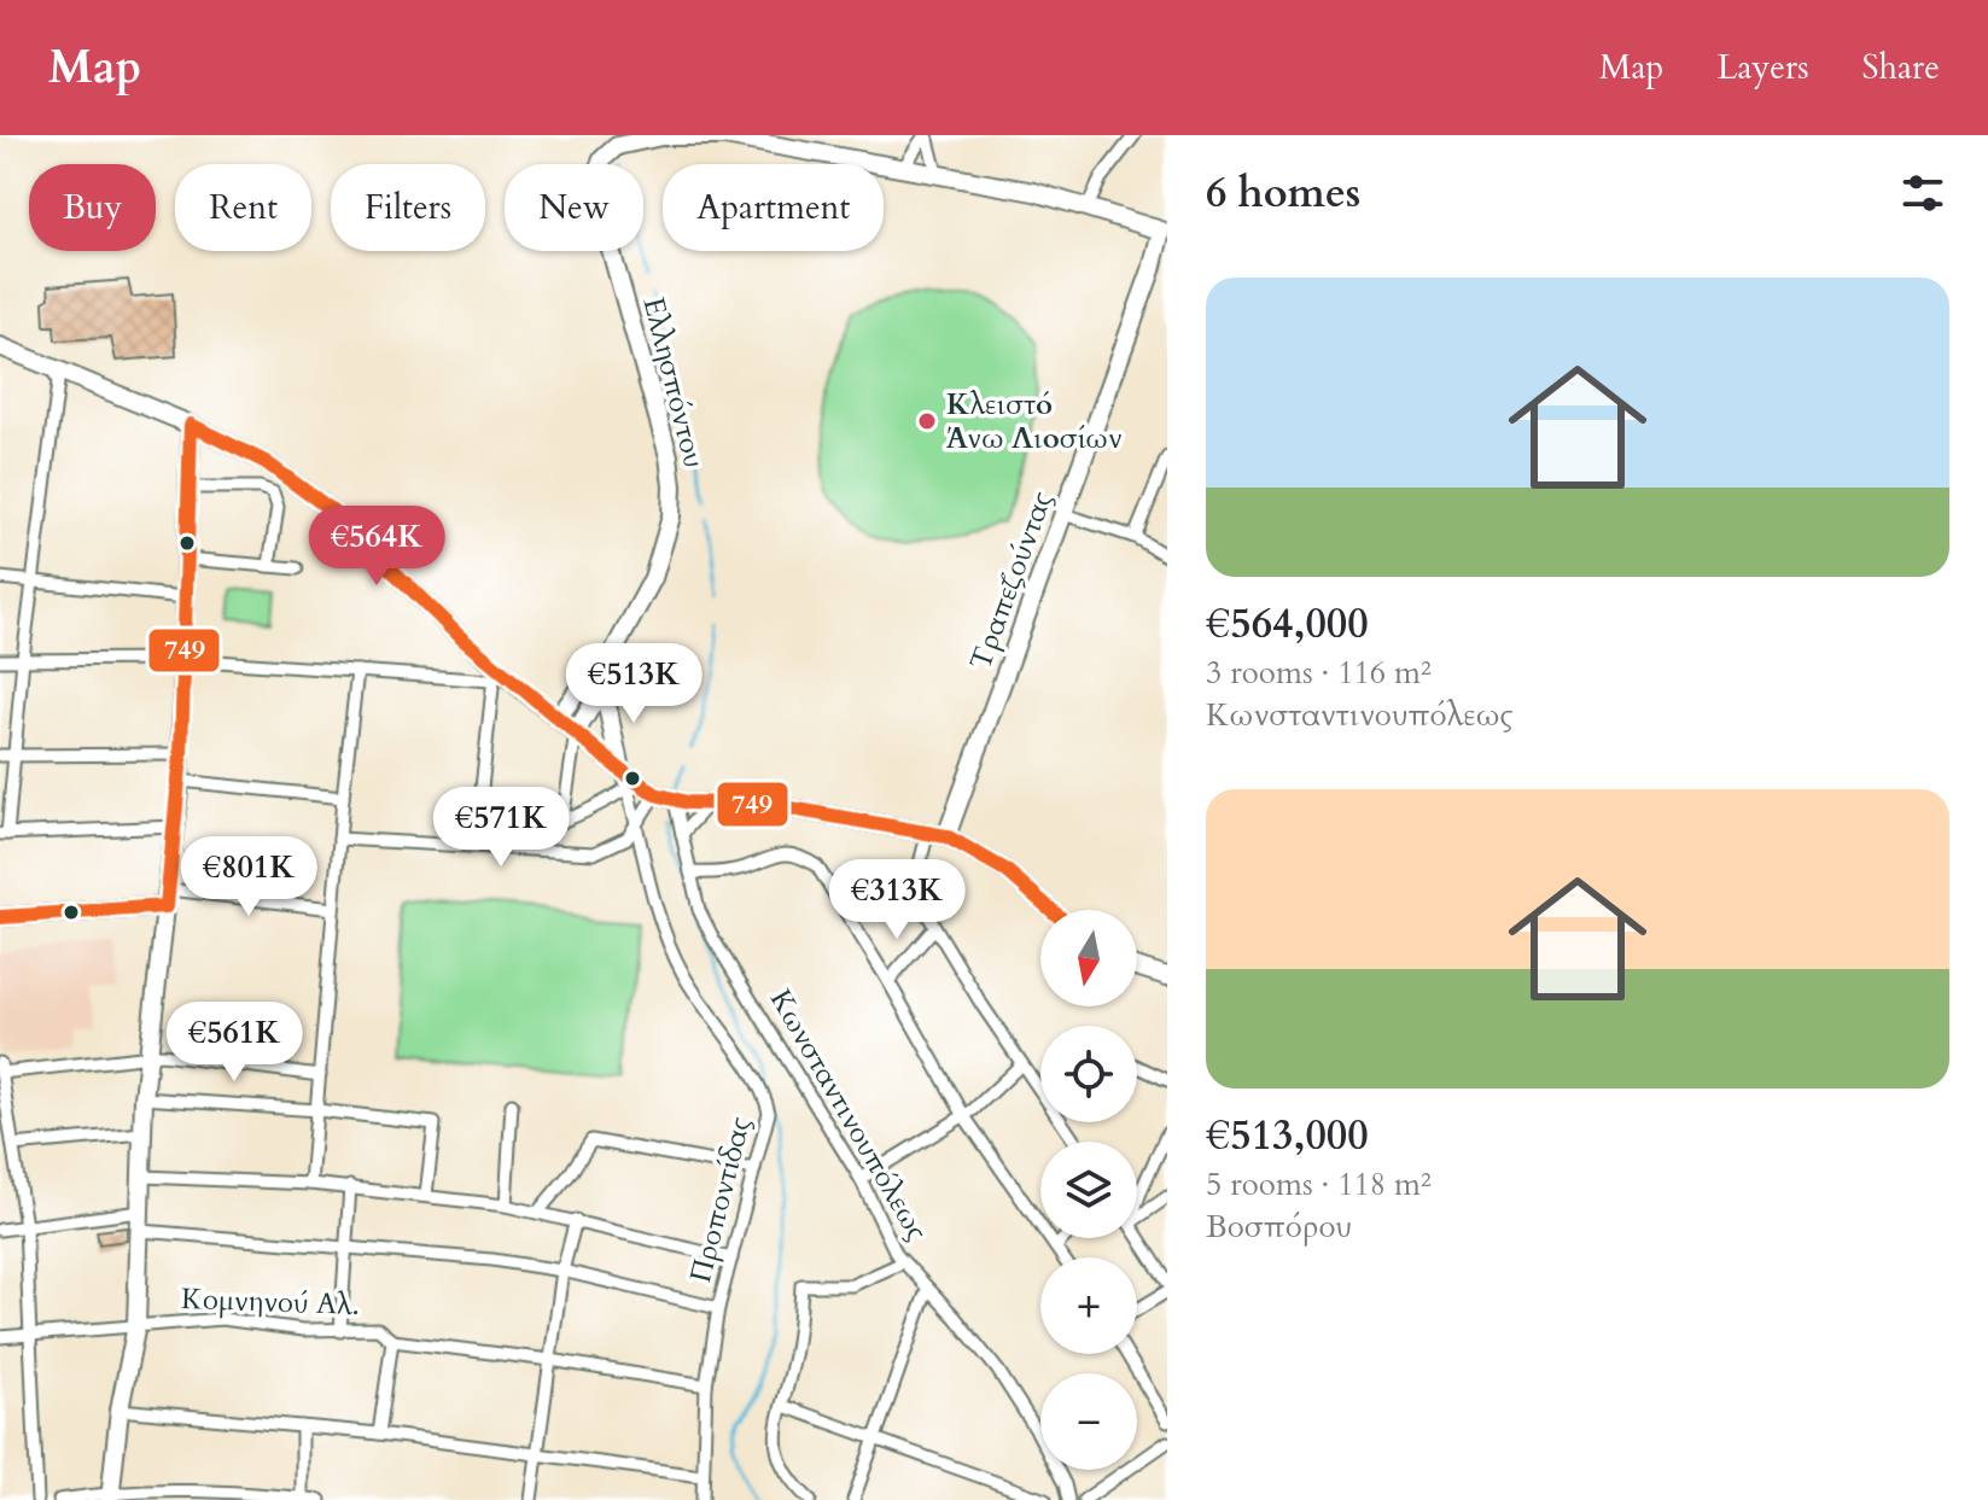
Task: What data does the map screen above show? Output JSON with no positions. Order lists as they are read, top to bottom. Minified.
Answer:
{"streets":{"street":["Ελλησπόντου","Τραπεζούντας","Κωνσταντινουπόλεως","Προποντίδας","Κομνηνού Αλ."]},"crossings":[["Προποντίδας","Κομνηνού Αλ."]],"places":["Κλειστό Άνω Λιοσίων"],"lines":["transit line 749"],"north":"bottom","page":{"header":"Map","nav":["Map","Layers","Share"],"heading":"6 homes","chip":["Buy","Rent","Filters","New","Apartment"],"list":[{"name":"€564,000","note":"3 rooms · 116 m² · Κωνσταντινουπόλεως"},{"name":"€513,000","note":"5 rooms · 118 m² · Βοσπόρου"}],"price":["€564K","€513K","€571K","€801K","€313K","€561K"],"map_buttons":["+","−"]}}
